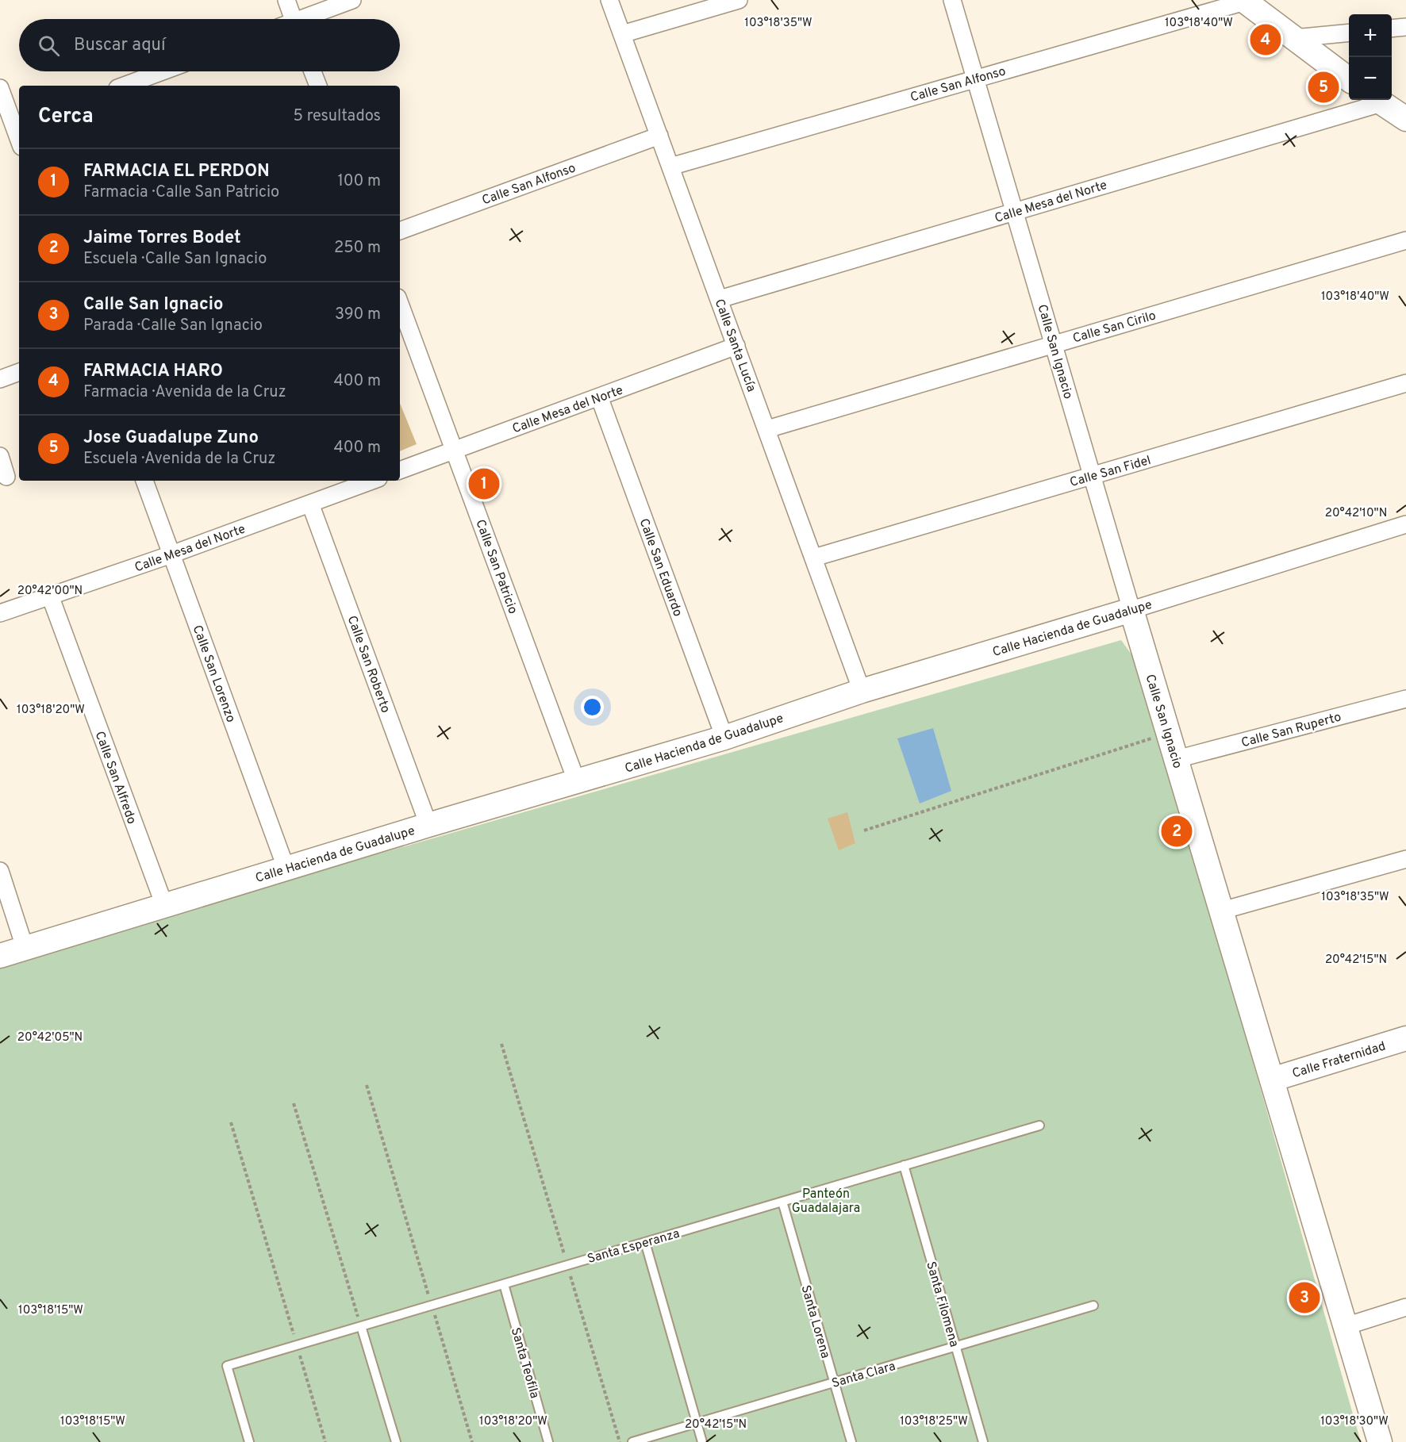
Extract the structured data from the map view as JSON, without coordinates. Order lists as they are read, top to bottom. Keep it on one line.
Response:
{"streets":{"street":["Calle San Alfonso","Calle Mesa del Norte","Calle San Cirilo","Calle Santa Lucía","Calle San Ignacio","Calle San Fidel","Calle San Patricio","Calle San Eduardo","Calle Hacienda de Guadalupe","Calle San Roberto","Calle San Lorenzo","Calle San Ruperto","Calle San Alfredo","Calle Fraternidad"],"lane":["Santa Esperanza","Santa Filomena","Santa Lorena","Santa Teofila","Santa Clara"]},"crossings":[["Calle San Alfonso","Calle Santa Lucía"],["Calle San Alfonso","Calle San Ignacio"],["Calle Mesa del Norte","Calle Santa Lucía"],["Calle Mesa del Norte","Calle San Ignacio"],["Calle Mesa del Norte","Calle San Patricio"],["Calle Mesa del Norte","Calle San Eduardo"],["Calle Mesa del Norte","Calle San Roberto"],["Calle Mesa del Norte","Calle San Lorenzo"],["Calle Mesa del Norte","Calle San Alfredo"],["Calle San Cirilo","Calle Santa Lucía"],["Calle San Cirilo","Calle San Ignacio"],["Calle Santa Lucía","Calle San Fidel"],["Calle Santa Lucía","Calle Hacienda de Guadalupe"],["Calle San Ignacio","Calle San Fidel"],["Calle San Ignacio","Calle Hacienda de Guadalupe"],["Calle San Ignacio","Calle San Ruperto"],["Calle San Ignacio","Calle Fraternidad"],["Calle San Patricio","Calle Hacienda de Guadalupe"],["Calle San Eduardo","Calle Hacienda de Guadalupe"],["Calle Hacienda de Guadalupe","Calle San Roberto"],["Calle Hacienda de Guadalupe","Calle San Lorenzo"],["Calle Hacienda de Guadalupe","Calle San Alfredo"],["Santa Esperanza","Santa Filomena"],["Santa Esperanza","Santa Lorena"],["Santa Esperanza","Santa Teofila"],["Santa Filomena","Santa Clara"],["Santa Lorena","Santa Clara"]],"parks":["Panteón Guadalajara"],"page":{"map_buttons":["+","−"],"search":"Buscar aquí","pins":["4","5","1","2","3"],"heading":["Cerca","5 resultados"],"list":[{"mark":"1","name":"FARMACIA EL PERDON","note":"Farmacia · Calle San Patricio","value":"100 m"},{"mark":"2","name":"Jaime Torres Bodet","note":"Escuela · Calle San Ignacio","value":"250 m"},{"mark":"3","name":"Calle San Ignacio","note":"Parada · Calle San Ignacio","value":"390 m"},{"mark":"4","name":"FARMACIA HARO","note":"Farmacia · Avenida de la Cruz","value":"400 m"},{"mark":"5","name":"Jose Guadalupe Zuno","note":"Escuela · Avenida de la Cruz","value":"400 m"}]},"coordinates":["103°18'35\"W","103°18'40\"W","20°42'10\"N","20°42'00\"N","103°18'20\"W","20°42'15\"N","20°42'05\"N","103°18'15\"W","103°18'25\"W","103°18'30\"W"]}
